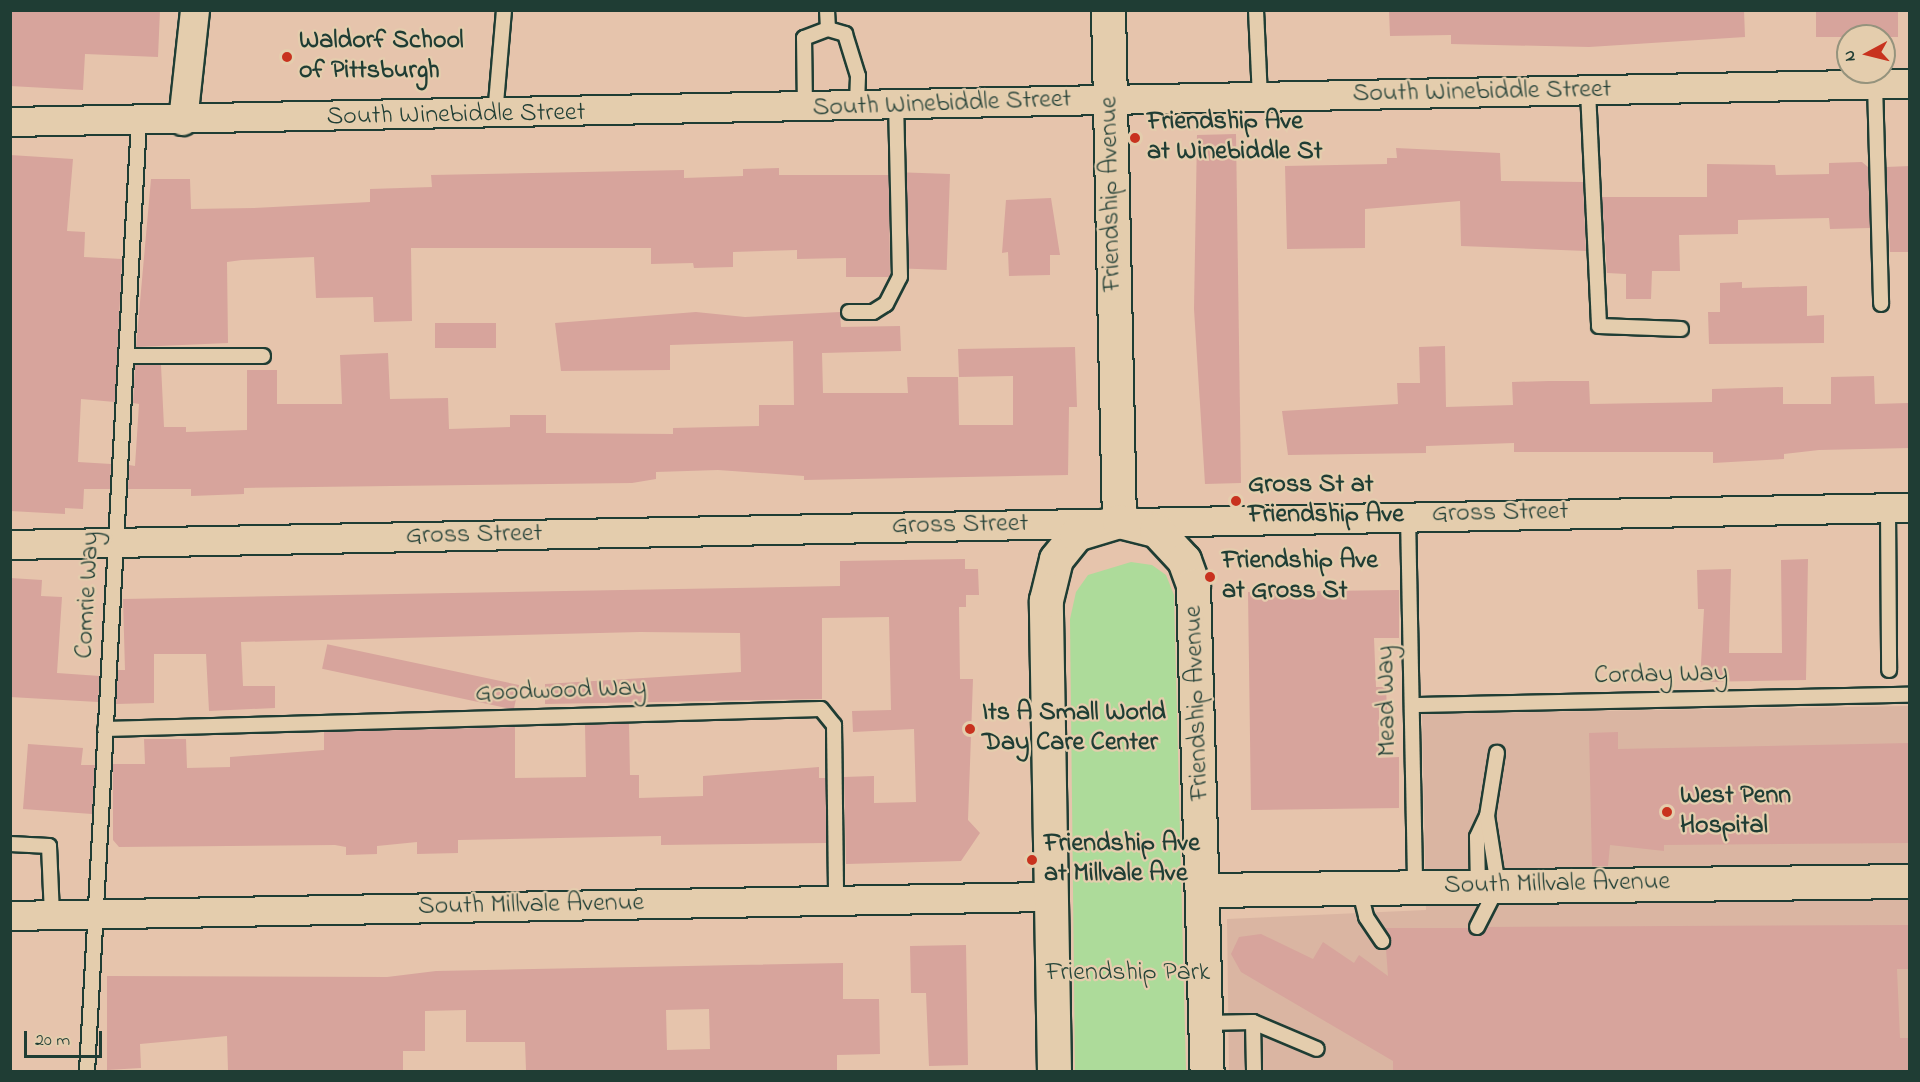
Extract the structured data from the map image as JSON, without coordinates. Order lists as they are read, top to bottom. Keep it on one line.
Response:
{"streets":{"street":["South Winebiddle Street","Friendship Avenue","Gross Street","South Millvale Avenue"],"lane":["Comrie Way","Corday Way","Goodwood Way","Mead Way"]},"crossings":[["South Winebiddle Street","Friendship Avenue"],["South Winebiddle Street","Comrie Way"],["Friendship Avenue","Gross Street"],["Friendship Avenue","South Millvale Avenue"],["Gross Street","Comrie Way"],["Gross Street","Mead Way"],["Comrie Way","Goodwood Way"],["Comrie Way","South Millvale Avenue"],["Corday Way","Mead Way"],["Goodwood Way","South Millvale Avenue"],["Mead Way","South Millvale Avenue"]],"parks":["Friendship Park"],"places":["Waldorf School of Pittsburgh","Friendship Ave at Winebiddle St","Gross St at Friendship Ave","Friendship Ave at Gross St","Its A Small World Day Care Center","West Penn Hospital","Friendship Ave at Millvale Ave"],"scale_bar":"20 m","north":"left"}
